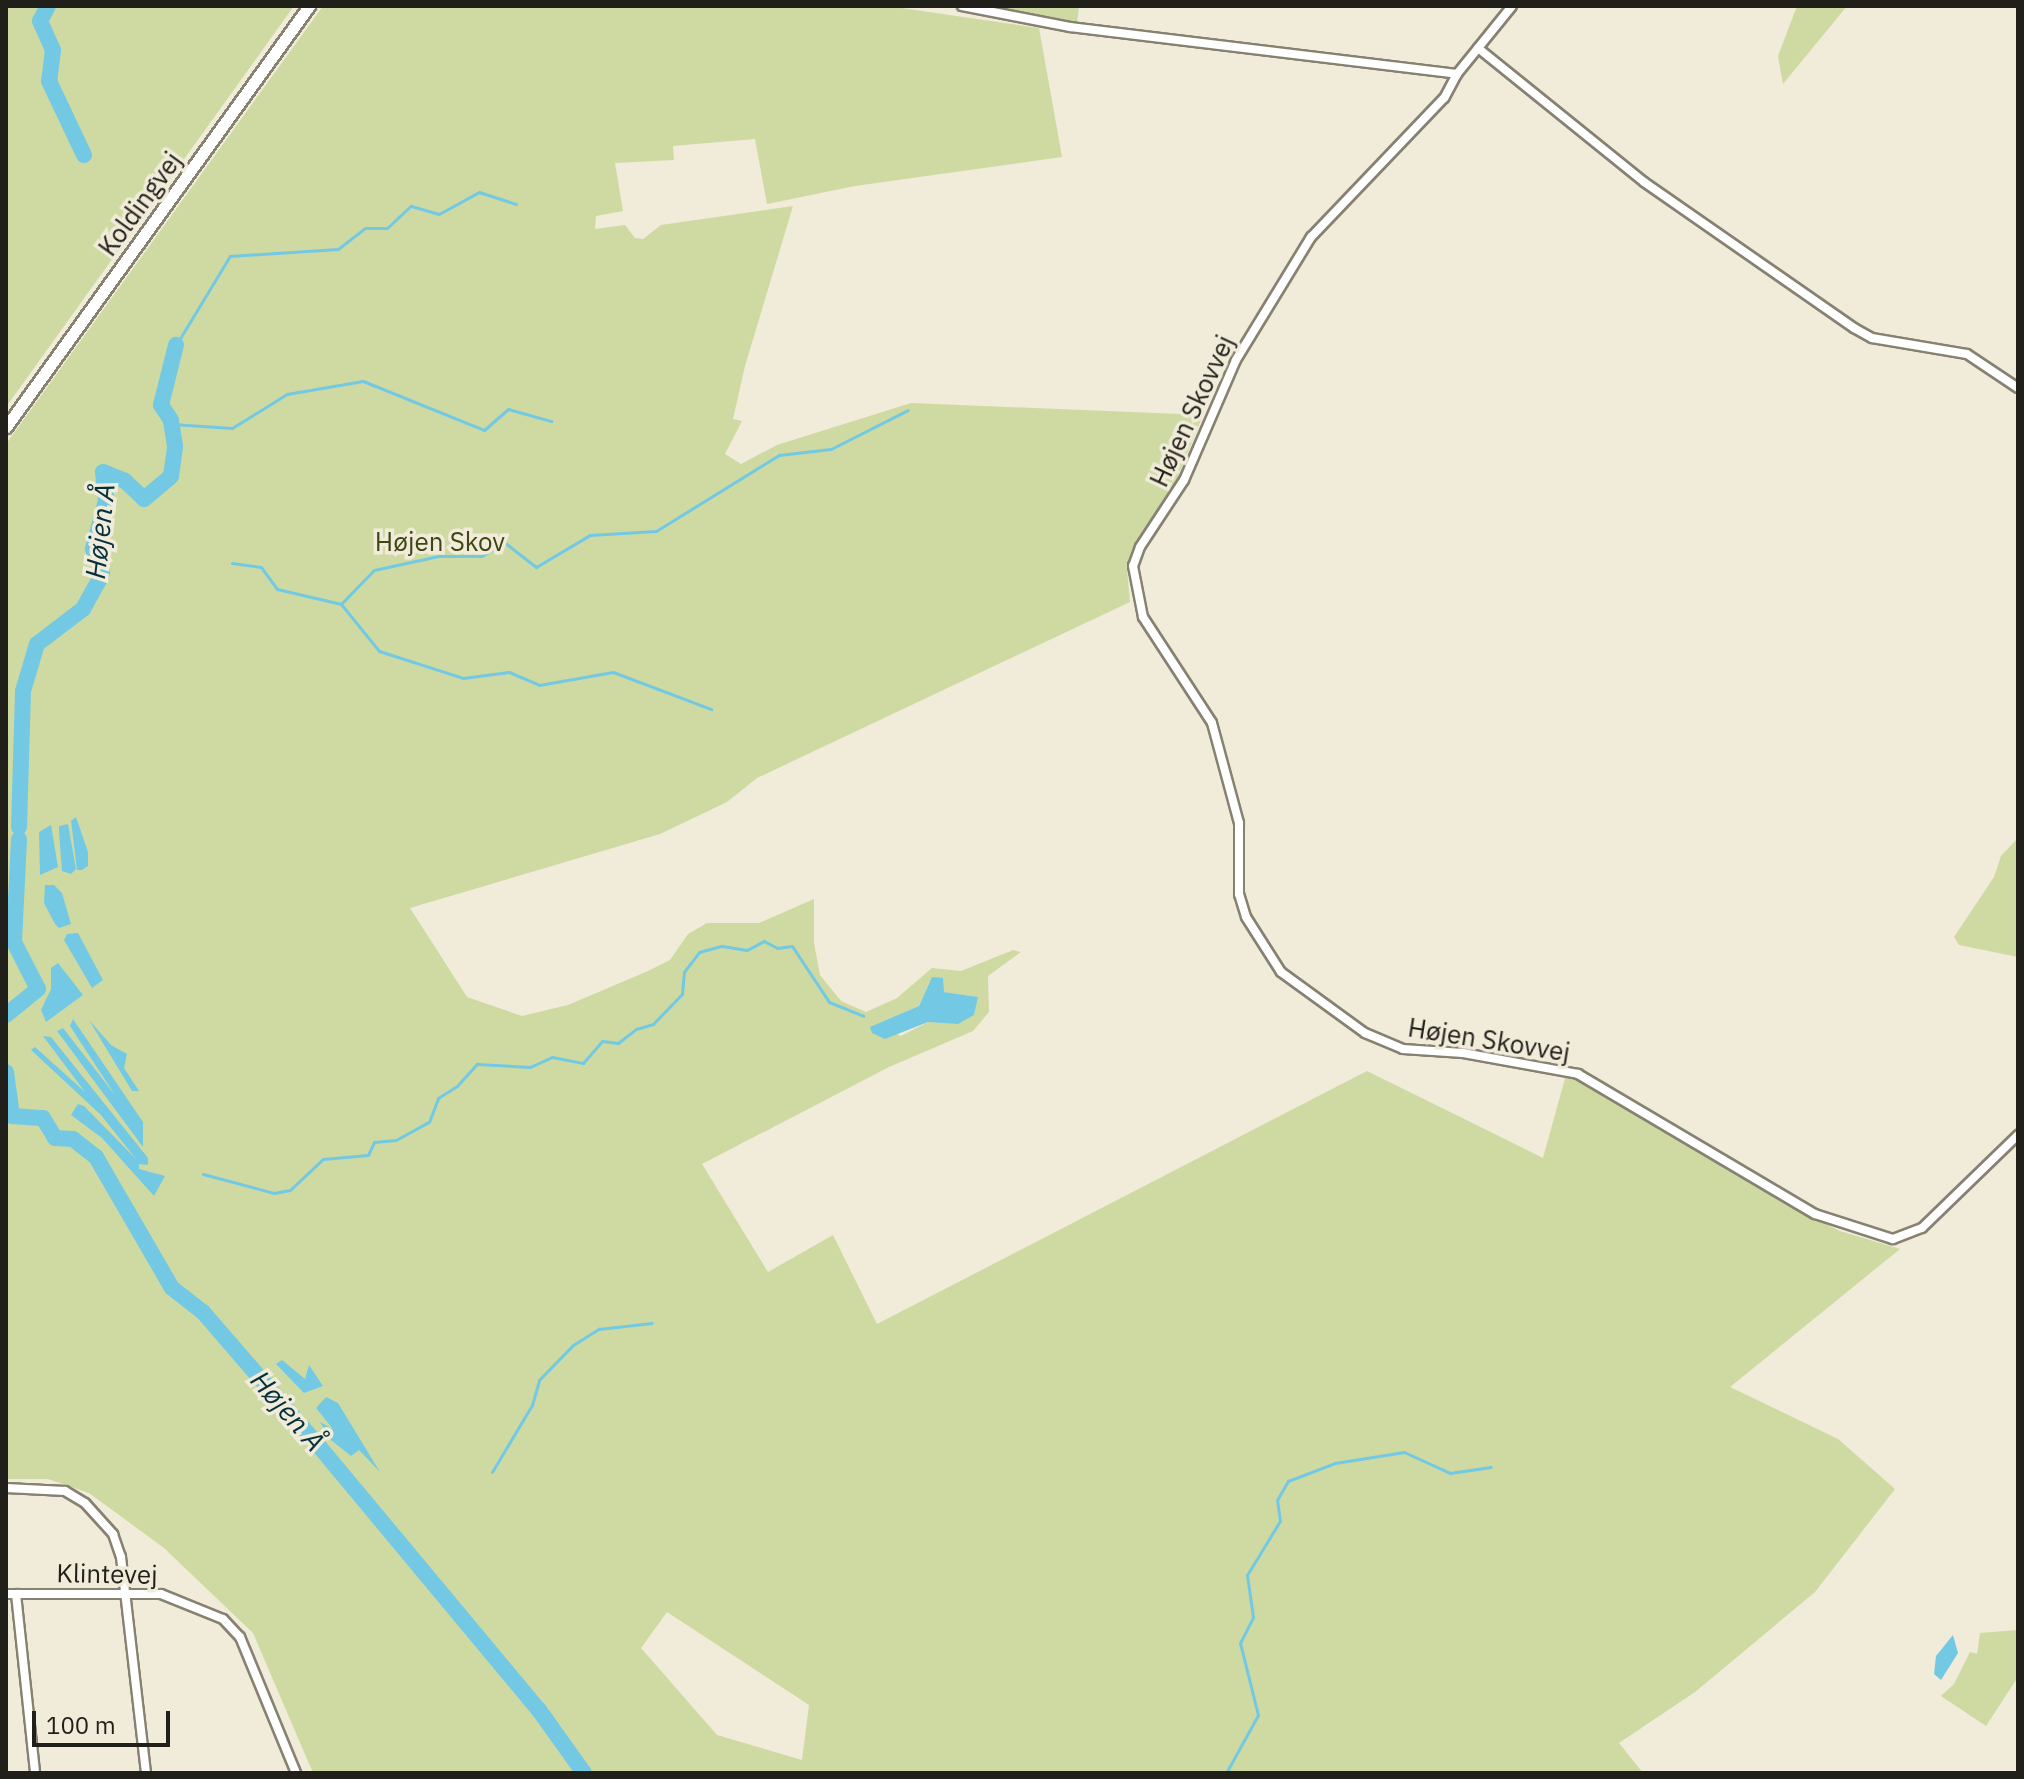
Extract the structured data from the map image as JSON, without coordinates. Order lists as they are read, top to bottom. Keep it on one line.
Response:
{"streets":{"main road":["Koldingvej"],"street":["Højen Skovvej","Klintevej"]},"water":["Højen Å"],"parks":["Højen Skov"],"scale_bar":"100 m"}
